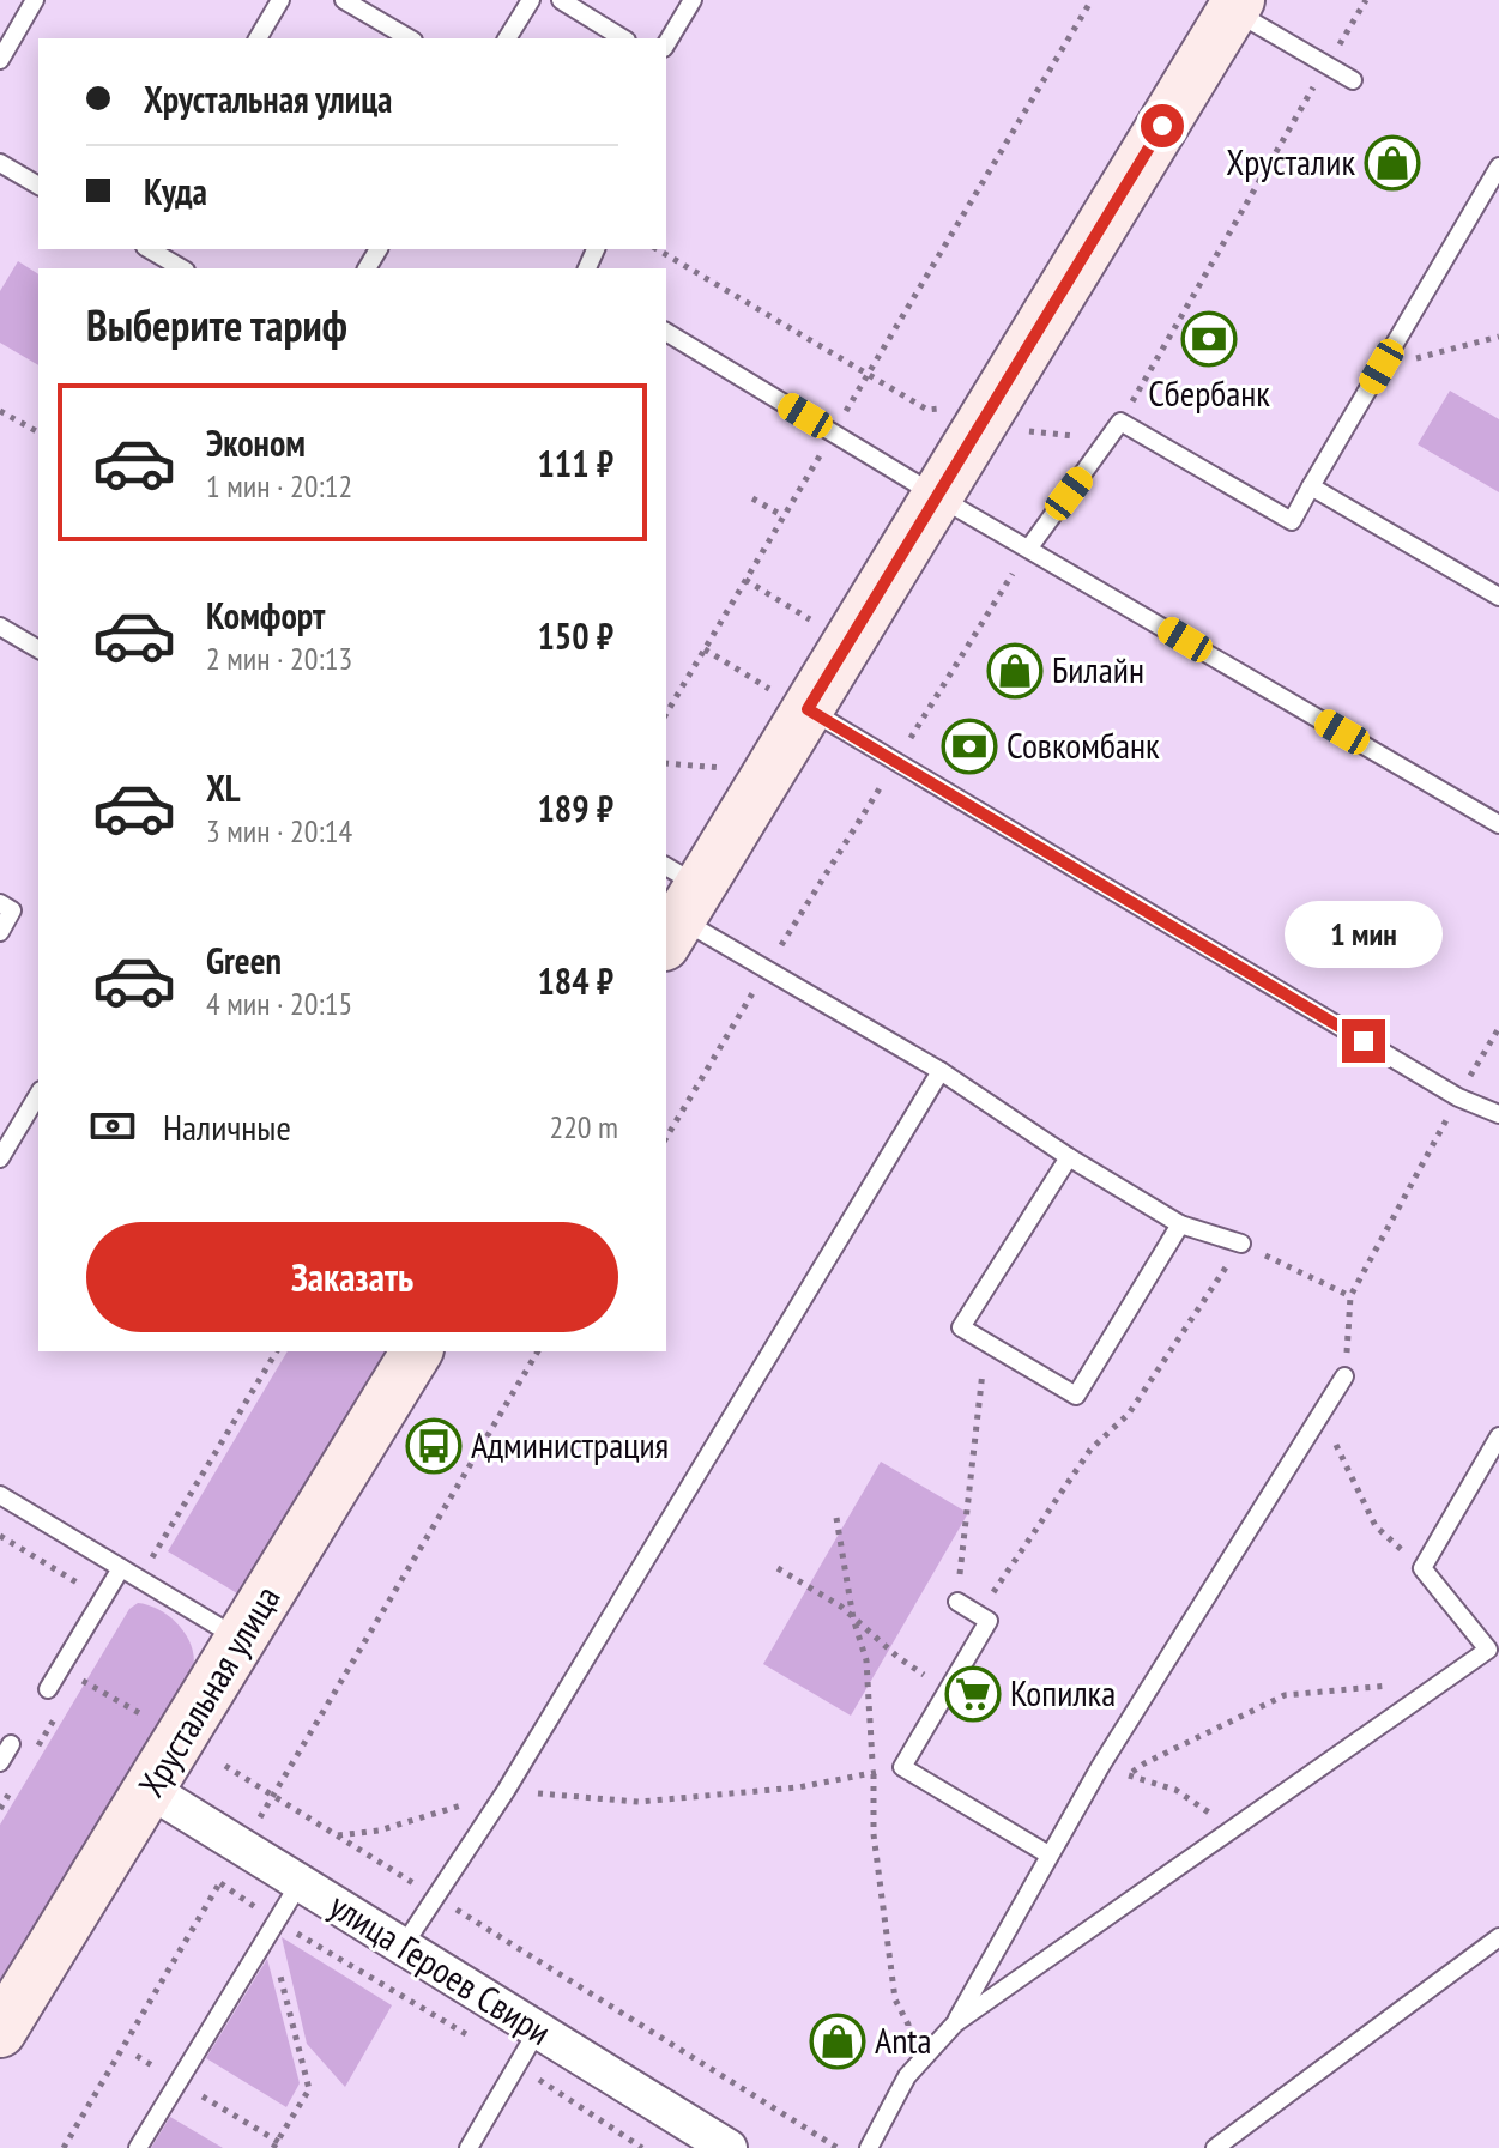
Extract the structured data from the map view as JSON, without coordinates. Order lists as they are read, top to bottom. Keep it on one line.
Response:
{"streets":{"main road":["Хрустальная улица"],"street":["улица Героев Свири"]},"crossings":[["Хрустальная улица","улица Героев Свири"]],"places":{"shop":["Хрусталик","Билайн","Anta"],"bank":["Сбербанк","Совкомбанк"],"bus stop":["Администрация"],"supermarket":["Копилка"]},"page":{"banner":["Хрустальная улица","Куда"],"heading":"Выберите тариф","list":[{"name":"Эконом","note":"1 мин · 20:12","value":"111 ₽"},{"name":"Комфорт","note":"2 мин · 20:13","value":"150 ₽"},{"name":"XL","note":"3 мин · 20:14","value":"189 ₽"},{"name":"Green","note":"4 мин · 20:15","value":"184 ₽"}],"bubble":"1 мин","pay":["Наличные","220 m"],"buttons":"Заказать"}}
